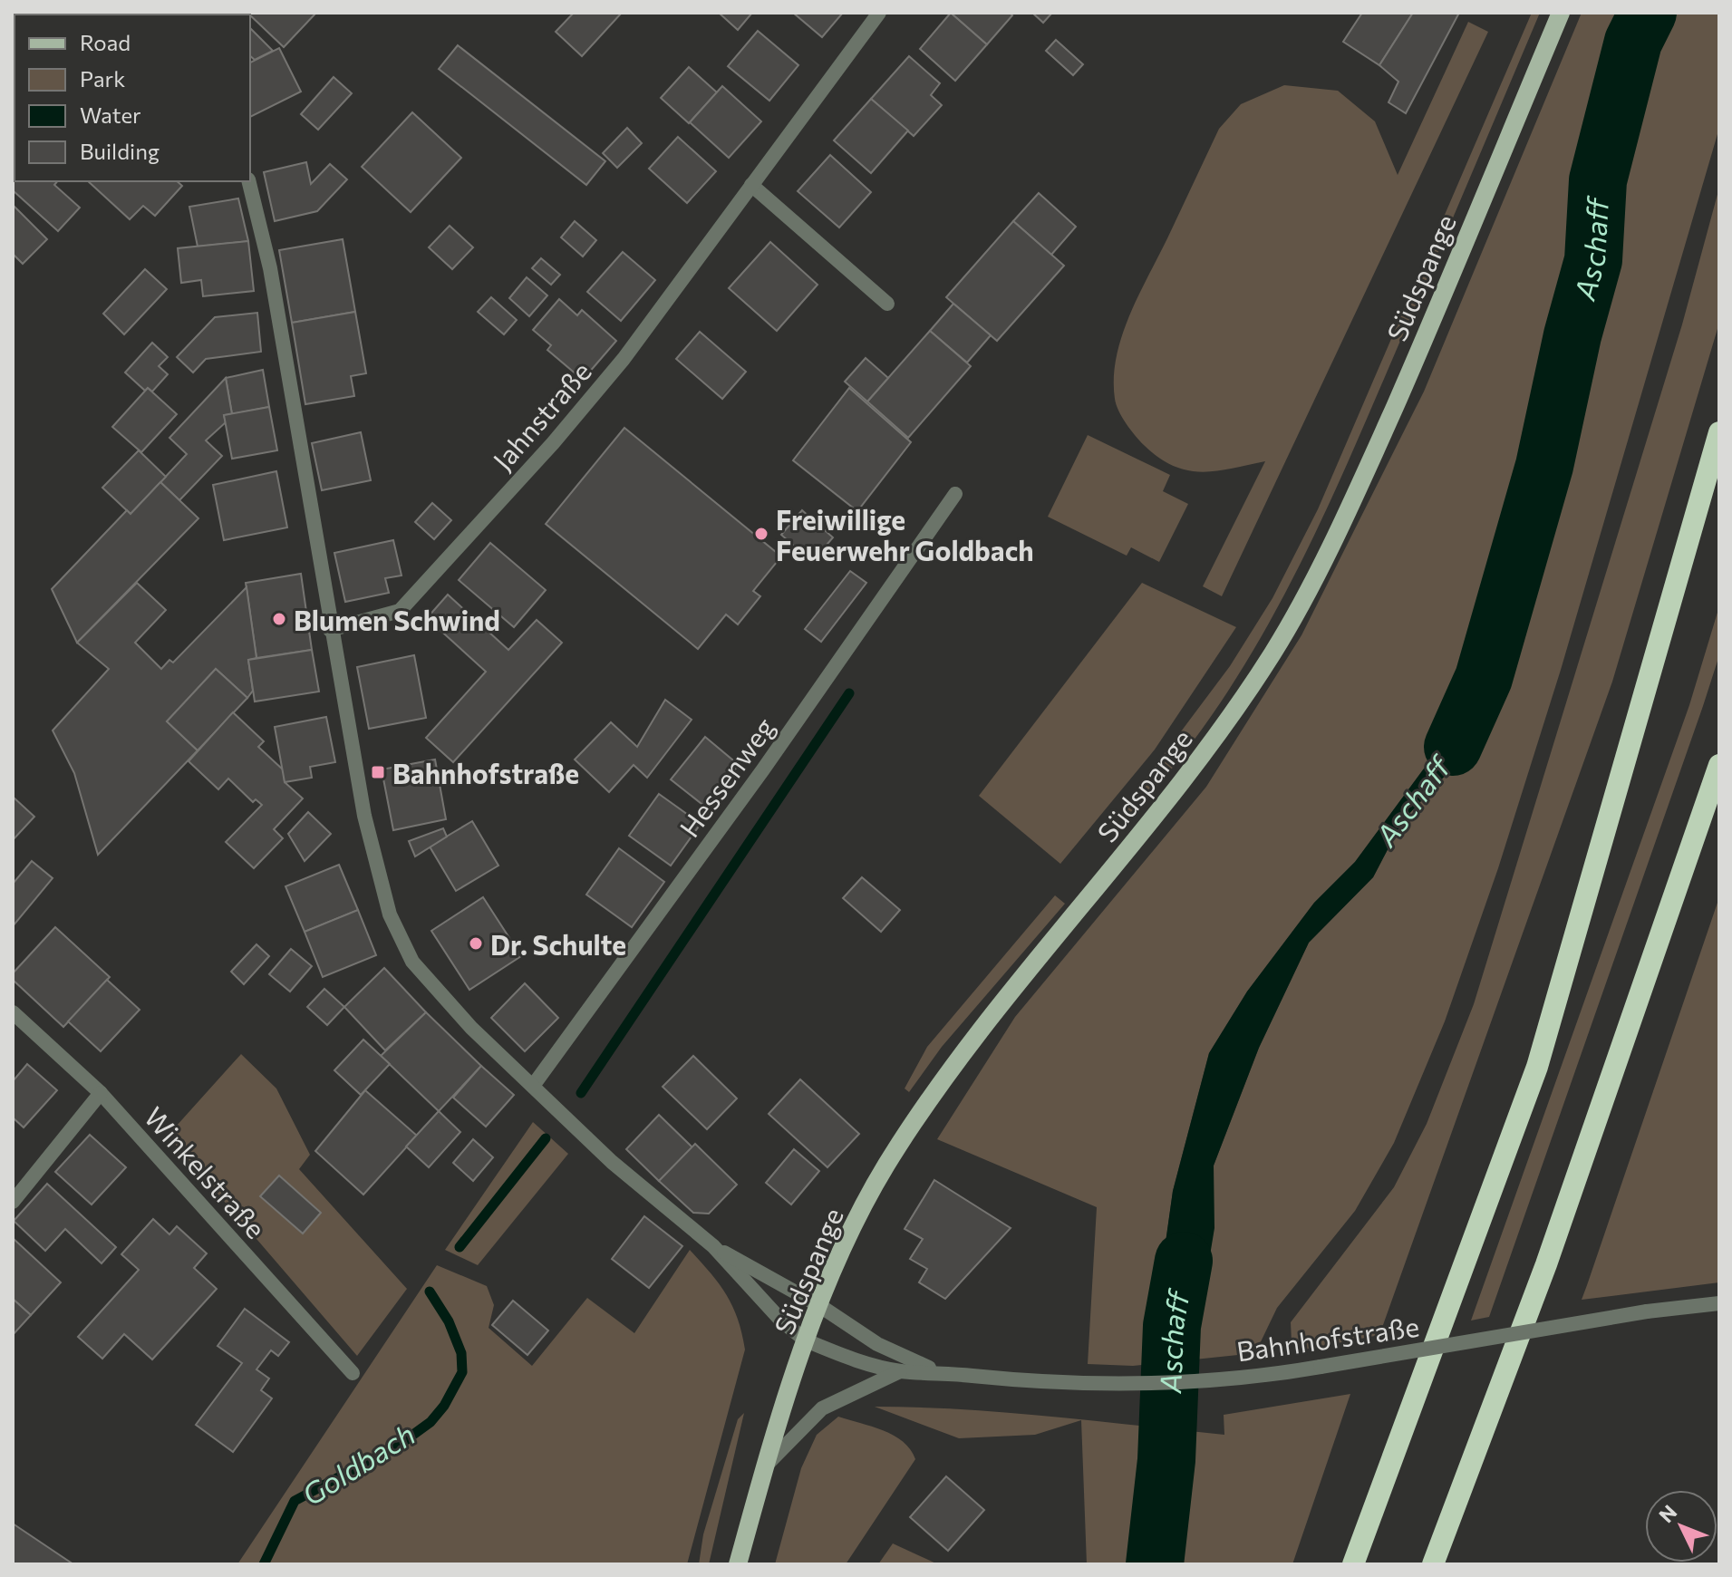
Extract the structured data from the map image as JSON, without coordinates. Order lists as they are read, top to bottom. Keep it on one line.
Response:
{"streets":{"main road":["Südspange"],"street":["Jahnstraße","Hessenweg","Winkelstraße","Bahnhofstraße"]},"crossings":[["Südspange","Bahnhofstraße"],["Jahnstraße","Bahnhofstraße"],["Hessenweg","Bahnhofstraße"]],"water":["Aschaff","Goldbach"],"places":{"other":["Freiwillige Feuerwehr Goldbach","Blumen Schwind","Dr. Schulte"],"transit":["Bahnhofstraße"]},"legend":["Road","Park","Water","Building"],"north":"top left"}
